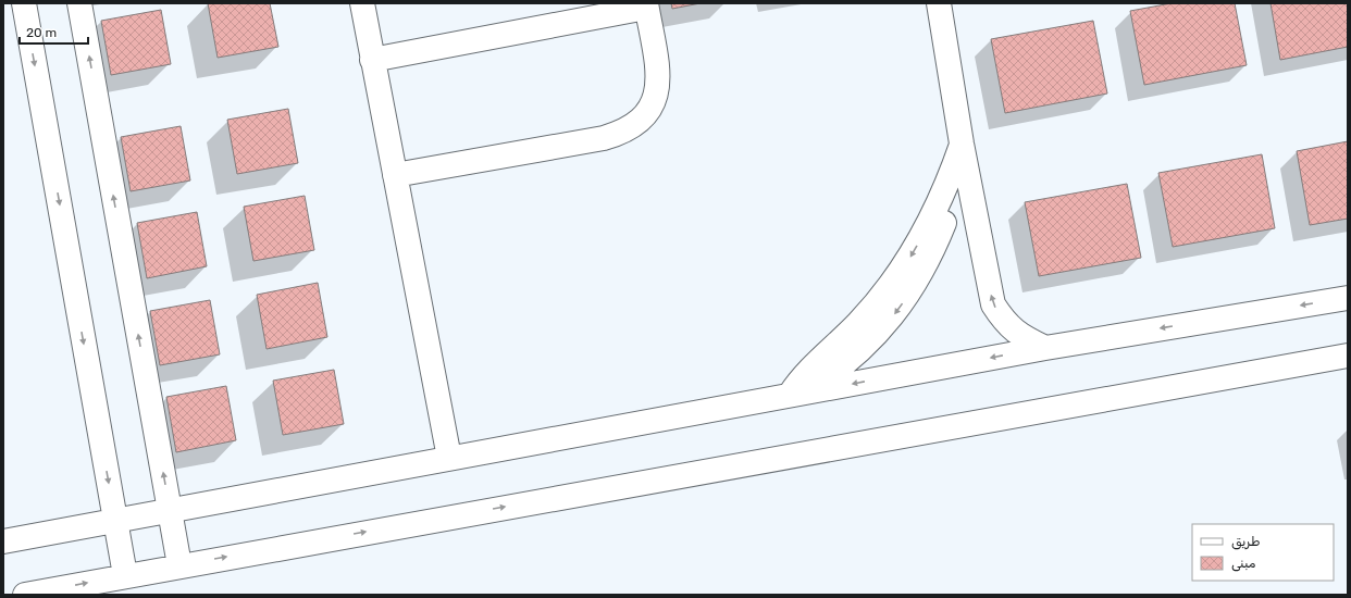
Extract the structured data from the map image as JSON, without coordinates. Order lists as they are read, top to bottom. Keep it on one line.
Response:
{"legend":["طريق","مبنى"],"scale_bar":"20 m"}
